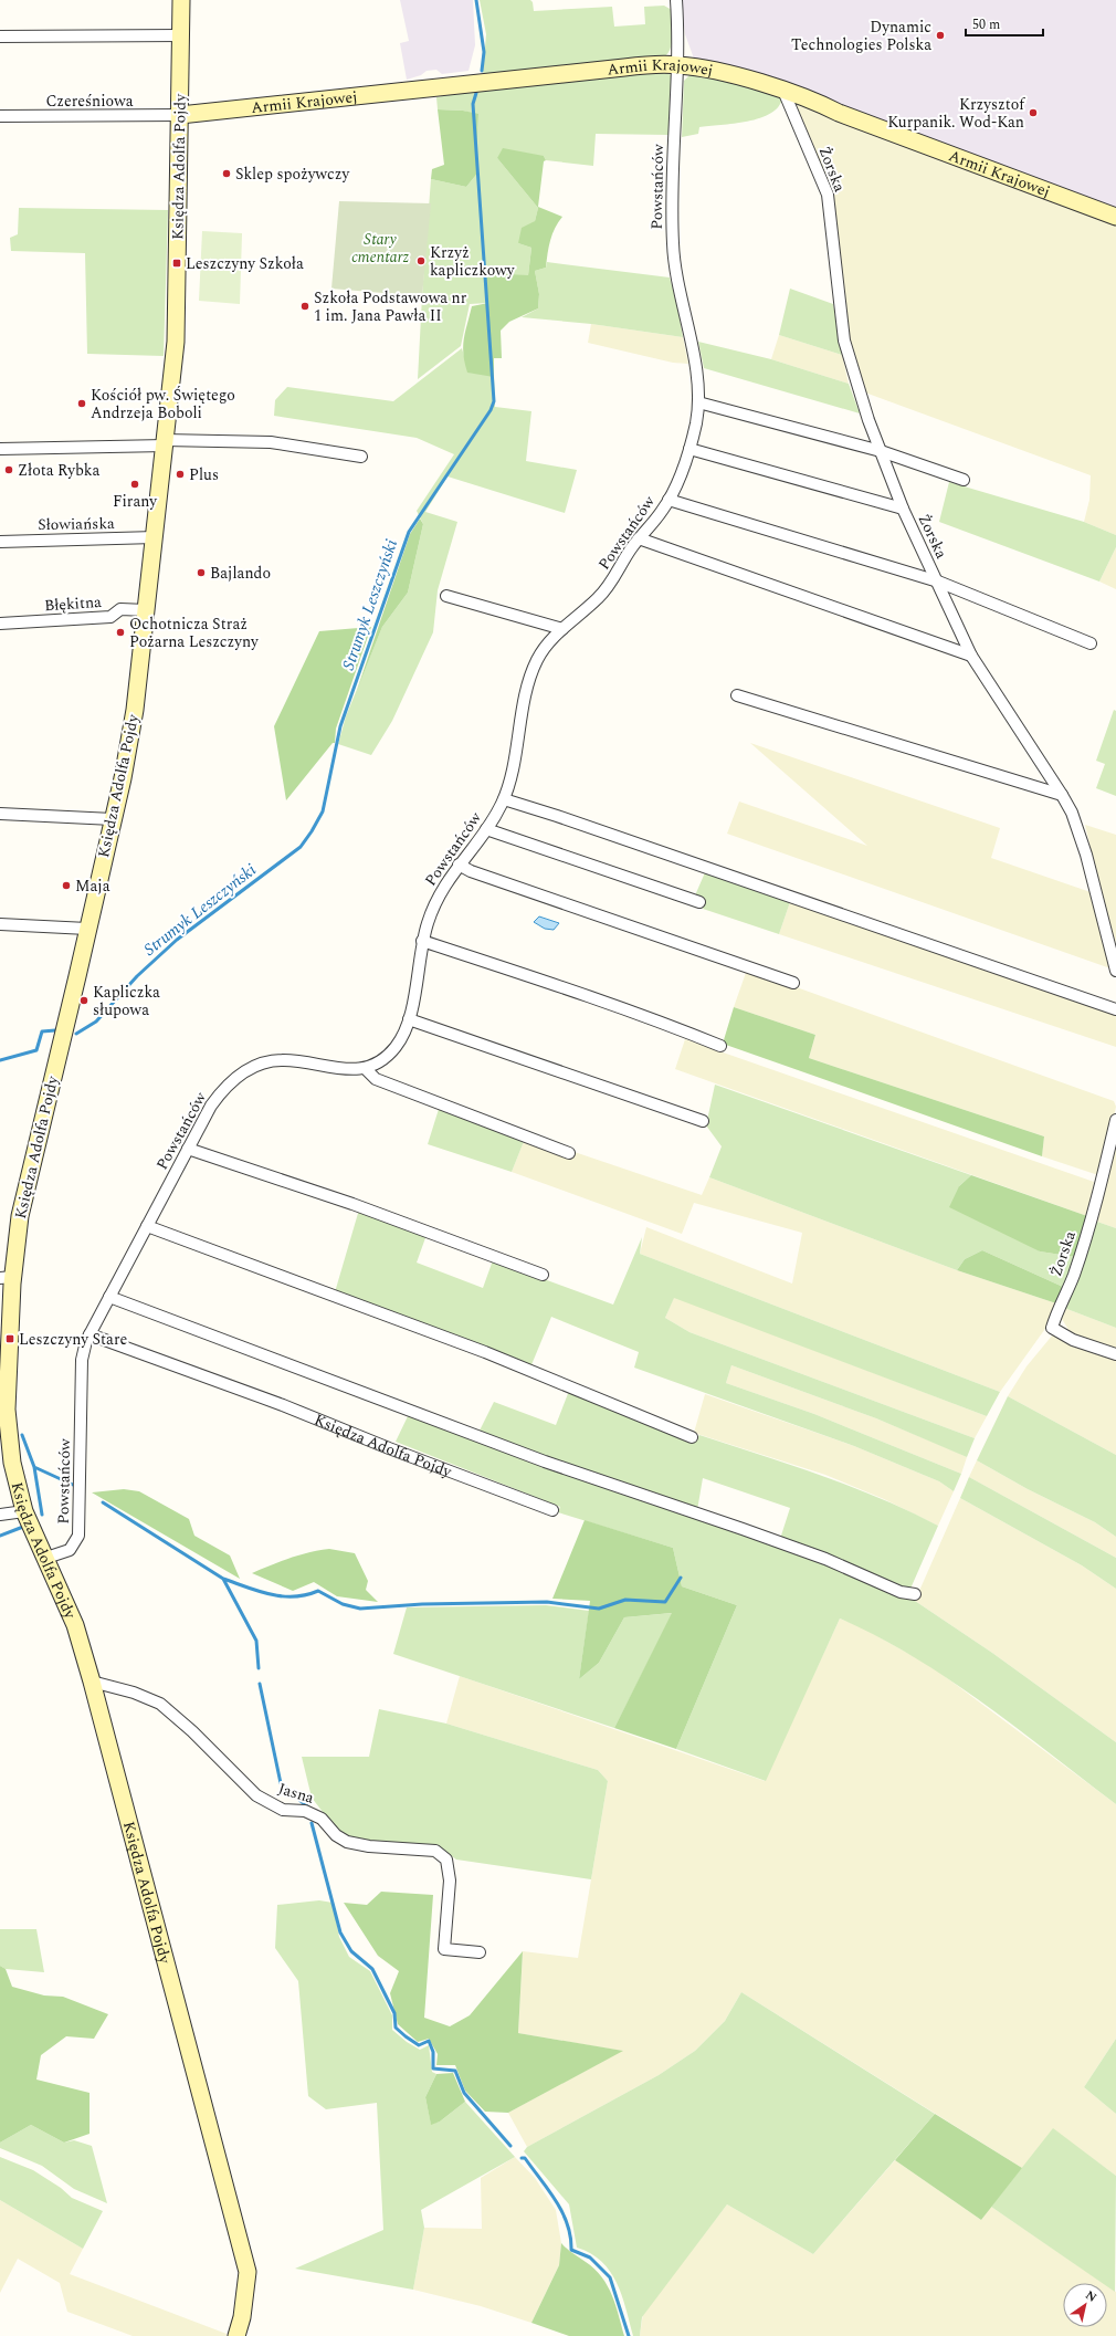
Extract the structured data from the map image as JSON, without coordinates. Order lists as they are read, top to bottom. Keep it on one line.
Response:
{"streets":{"street":["Armii Krajowej","Czereśniowa","Księdza Adolfa Pojdy","Żorska","Powstańców","Słowiańska","Błękitna","Jasna"]},"crossings":[["Armii Krajowej","Czereśniowa"],["Armii Krajowej","Księdza Adolfa Pojdy"],["Armii Krajowej","Żorska"],["Armii Krajowej","Powstańców"],["Czereśniowa","Księdza Adolfa Pojdy"],["Księdza Adolfa Pojdy","Powstańców"],["Księdza Adolfa Pojdy","Słowiańska"],["Księdza Adolfa Pojdy","Błękitna"],["Księdza Adolfa Pojdy","Jasna"]],"water":["Strumyk Leszczyński"],"parks":["Stary cmentarz"],"places":{"other":["Dynamic Technologies Polska","Krzysztof Kurpanik. Wod-Kan","Sklep spożywczy","Krzyż kapliczkowy","Szkoła Podstawowa nr 1 im. Jana Pawła II","Kościół pw. Świętego Andrzeja Boboli","Złota Rybka","Plus","Firany","Bajlando","Ochotnicza Straż Pożarna Leszczyny","Maja","Kapliczka słupowa"],"transit":["Leszczyny Szkoła","Leszczyny Stare"]},"scale_bar":"50 m","north":"top right"}
